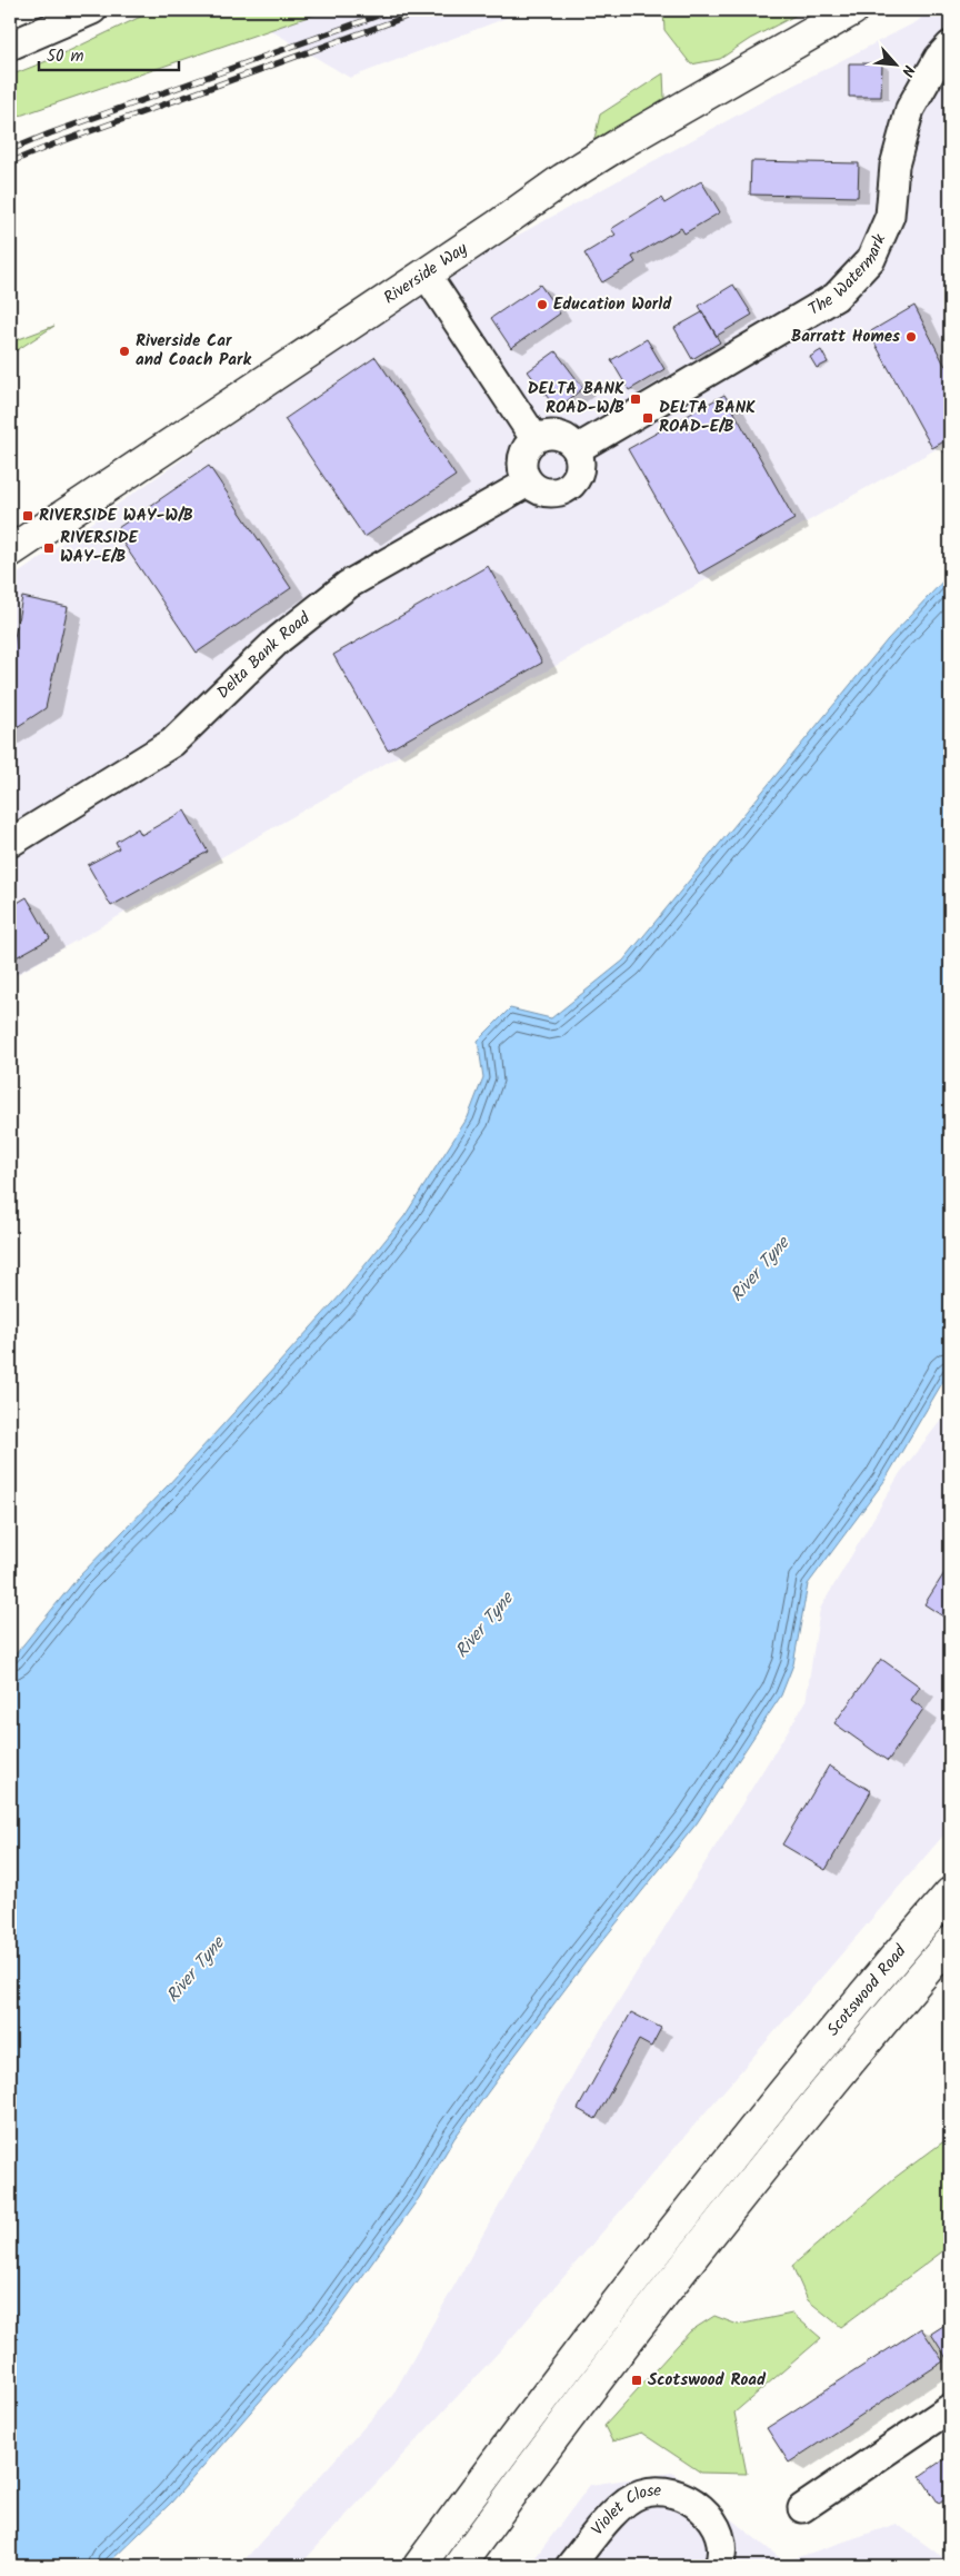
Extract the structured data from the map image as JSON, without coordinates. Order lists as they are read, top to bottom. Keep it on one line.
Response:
{"streets":{"main road":["Riverside Way","Scotswood Road"],"street":["The Watermark","Delta Bank Road","Violet Close"]},"crossings":[["The Watermark","Delta Bank Road"]],"water":["River Tyne"],"places":{"other":["Education World","Barratt Homes","Riverside Car and Coach Park"],"transit":["DELTA BANK ROAD-W/B","DELTA BANK ROAD-E/B","RIVERSIDE WAY-W/B","RIVERSIDE WAY-E/B","Scotswood Road"]},"scale_bar":"50 m","north":"bottom right"}
